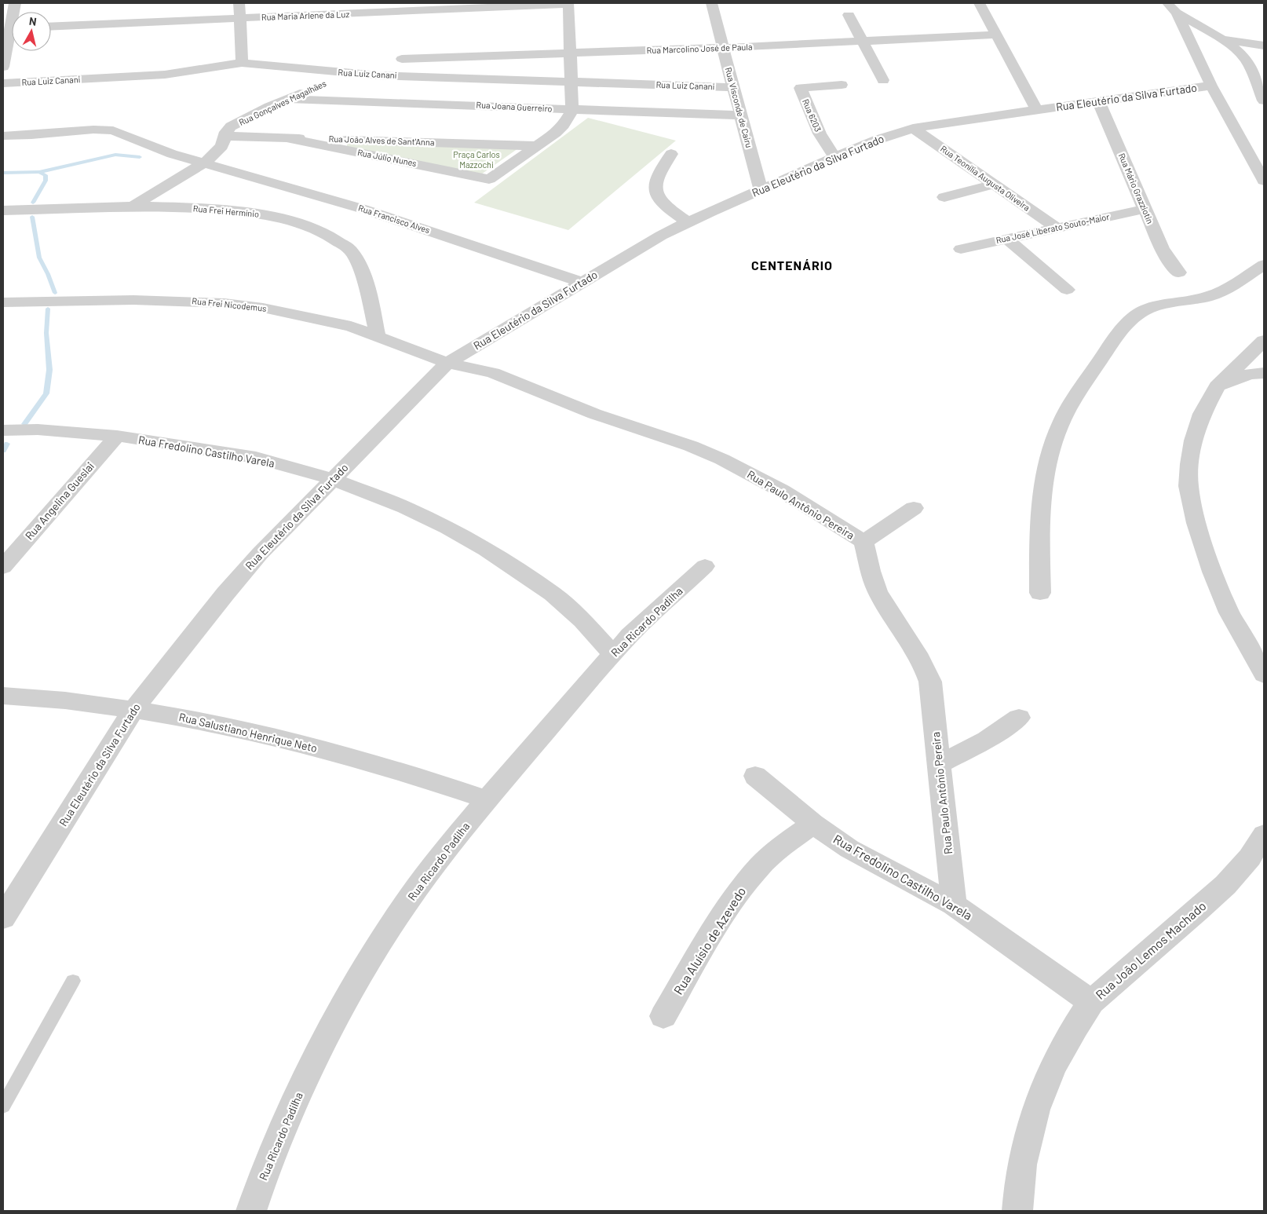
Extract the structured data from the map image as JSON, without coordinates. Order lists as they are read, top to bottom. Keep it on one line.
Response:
{"streets":{"street":["Rua Maria Arlene da Luz","Rua Marcolino José de Paula","Rua Luiz Canani","Rua Eleutério da Silva Furtado","Rua Gonçalves Magalhães","Rua Joana Guerreiro","Rua Visconde de Cairu","Rua 6203","Rua João Alves de Sant'Anna","Rua Júlio Nunes","Rua Teonília Augusta Oliveira","Rua Mário Grazziotin","Rua Frei Hermínio","Rua Francisco Alves","Rua José Liberato Souto-Maior","Rua Frei Nicodemus","Rua Fredolino Castilho Varela","Rua Angelina Gueslai","Rua Paulo Antônio Pereira","Rua Ricardo Padilha","Rua Salustiano Henrique Neto","Rua Aluísio de Azevedo","Rua João Lemos Machado"]},"crossings":[["Rua Marcolino José de Paula","Rua Visconde de Cairu"],["Rua Luiz Canani","Rua Gonçalves Magalhães"],["Rua Luiz Canani","Rua Visconde de Cairu"],["Rua Eleutério da Silva Furtado","Rua Visconde de Cairu"],["Rua Eleutério da Silva Furtado","Rua 6203"],["Rua Eleutério da Silva Furtado","Rua Teonília Augusta Oliveira"],["Rua Eleutério da Silva Furtado","Rua Mário Grazziotin"],["Rua Eleutério da Silva Furtado","Rua Francisco Alves"],["Rua Eleutério da Silva Furtado","Rua Frei Nicodemus"],["Rua Eleutério da Silva Furtado","Rua Fredolino Castilho Varela"],["Rua Eleutério da Silva Furtado","Rua Paulo Antônio Pereira"],["Rua Eleutério da Silva Furtado","Rua Salustiano Henrique Neto"],["Rua Gonçalves Magalhães","Rua Joana Guerreiro"],["Rua Gonçalves Magalhães","Rua João Alves de Sant'Anna"],["Rua Gonçalves Magalhães","Rua Frei Hermínio"],["Rua Gonçalves Magalhães","Rua Francisco Alves"],["Rua Joana Guerreiro","Rua Visconde de Cairu"],["Rua João Alves de Sant'Anna","Rua Júlio Nunes"],["Rua Teonília Augusta Oliveira","Rua José Liberato Souto-Maior"],["Rua Mário Grazziotin","Rua José Liberato Souto-Maior"],["Rua Frei Hermínio","Rua Frei Nicodemus"],["Rua Frei Nicodemus","Rua Paulo Antônio Pereira"],["Rua Fredolino Castilho Varela","Rua Angelina Gueslai"],["Rua Fredolino Castilho Varela","Rua Paulo Antônio Pereira"],["Rua Fredolino Castilho Varela","Rua Ricardo Padilha"],["Rua Fredolino Castilho Varela","Rua Aluísio de Azevedo"],["Rua Fredolino Castilho Varela","Rua João Lemos Machado"],["Rua Ricardo Padilha","Rua Salustiano Henrique Neto"]],"districts":["CENTENÁRIO"],"parks":["Praça Carlos Mazzochi"],"north":"top"}
